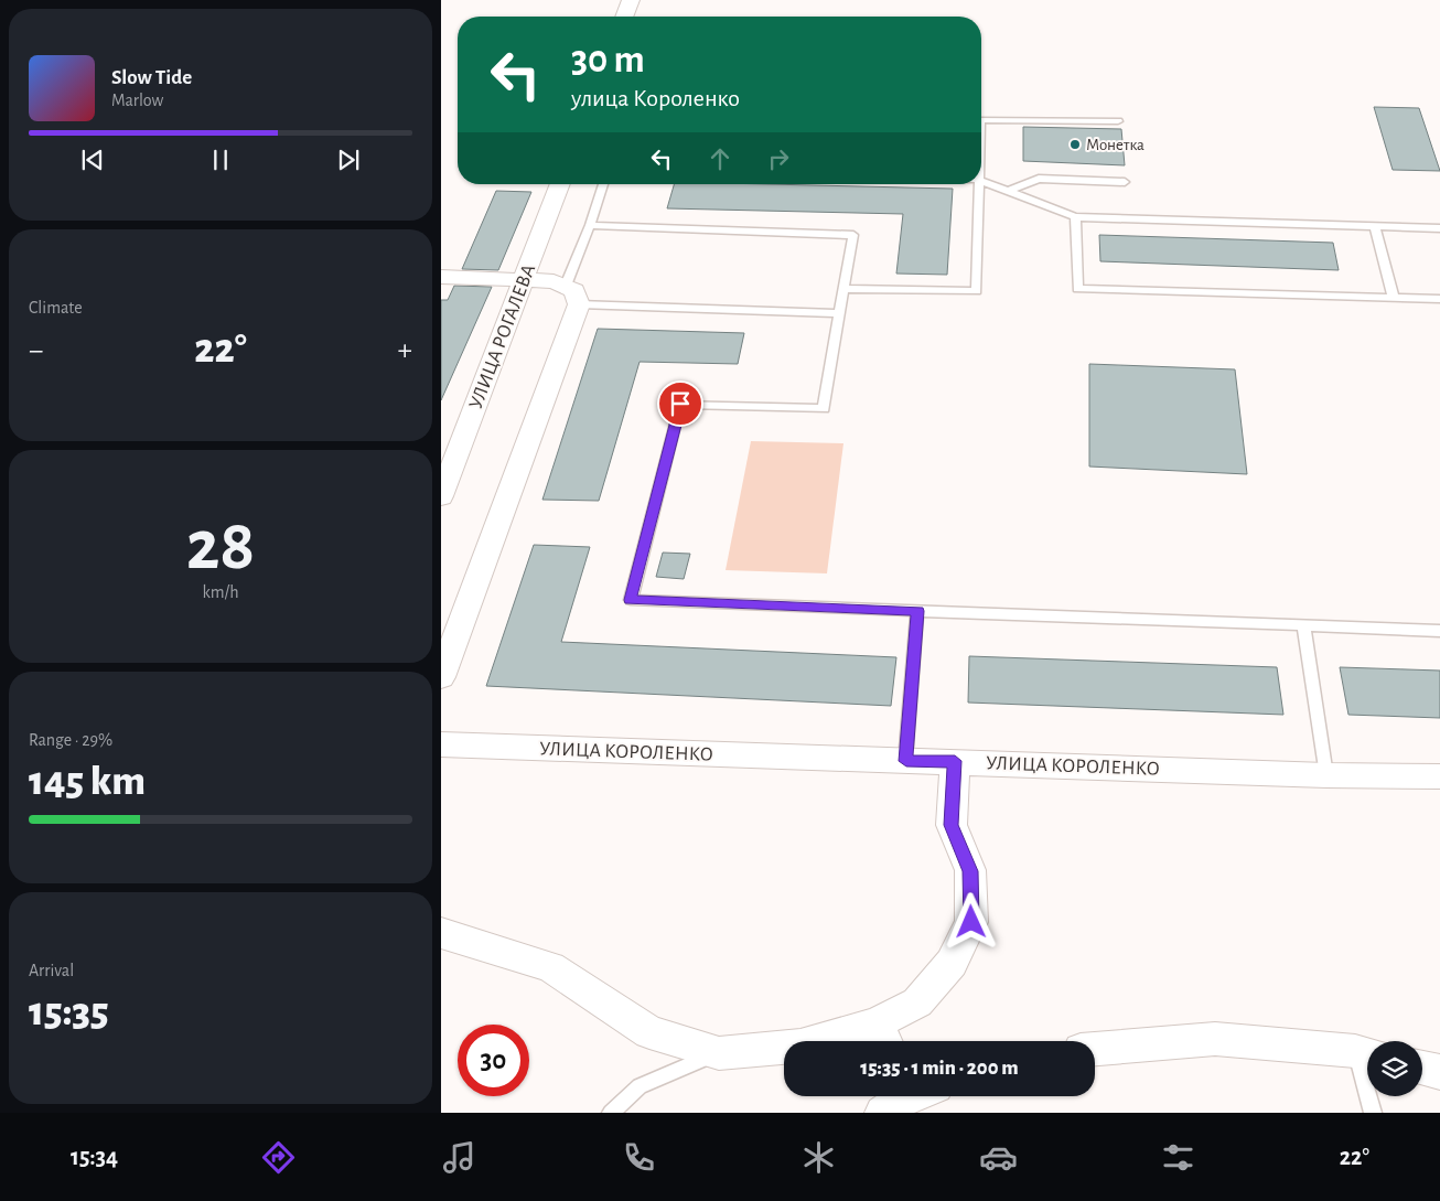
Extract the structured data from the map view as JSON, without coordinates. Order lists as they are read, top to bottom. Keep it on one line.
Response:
{"streets":{"street":["УЛИЦА РОГАЛЕВА","УЛИЦА КОРОЛЕНКО"]},"places":["Монетка"],"page":{"turn":["30 m","улица Короленко"],"song":["Slow Tide","Marlow"],"tile":["Climate",["28","km/h"],["Range · 29%","145 km"],["Arrival","15:35"]],"heat":["−","22°","+"],"limit":"30","trip":"15:35 · 1 min · 200 m","tabs":["15:34","22°"]}}
